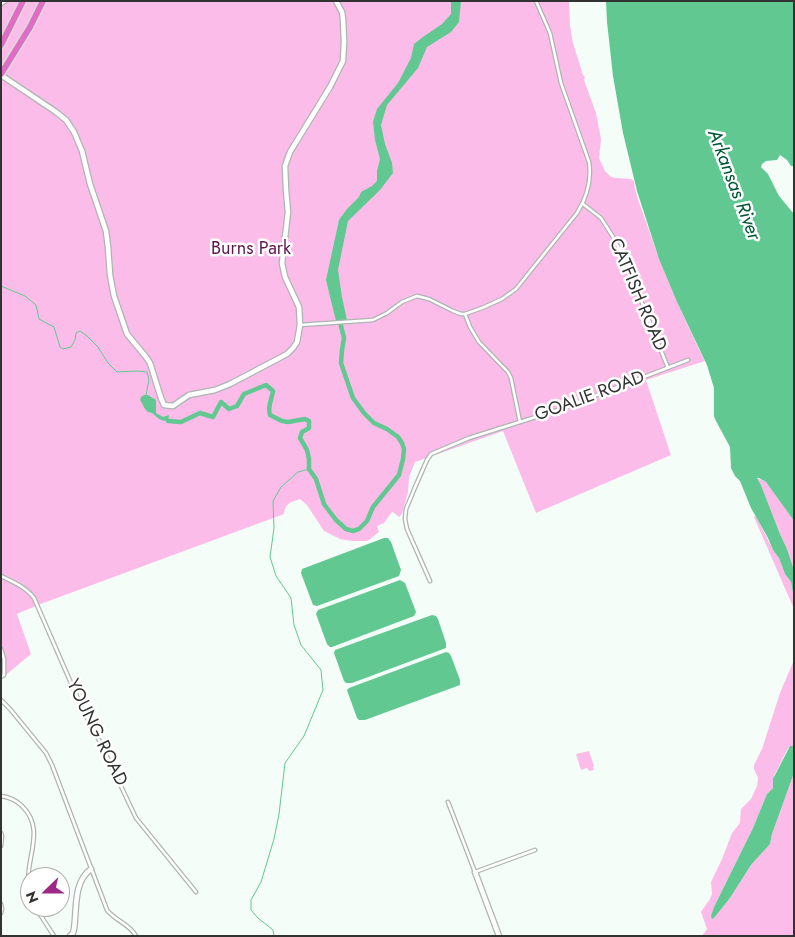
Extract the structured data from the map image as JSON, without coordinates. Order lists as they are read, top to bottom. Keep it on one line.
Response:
{"streets":{"street":["CATFISH ROAD","GOALIE ROAD","YOUNG ROAD"]},"crossings":[["CATFISH ROAD","GOALIE ROAD"]],"water":["Arkansas River"],"parks":["Burns Park"],"north":"left"}
